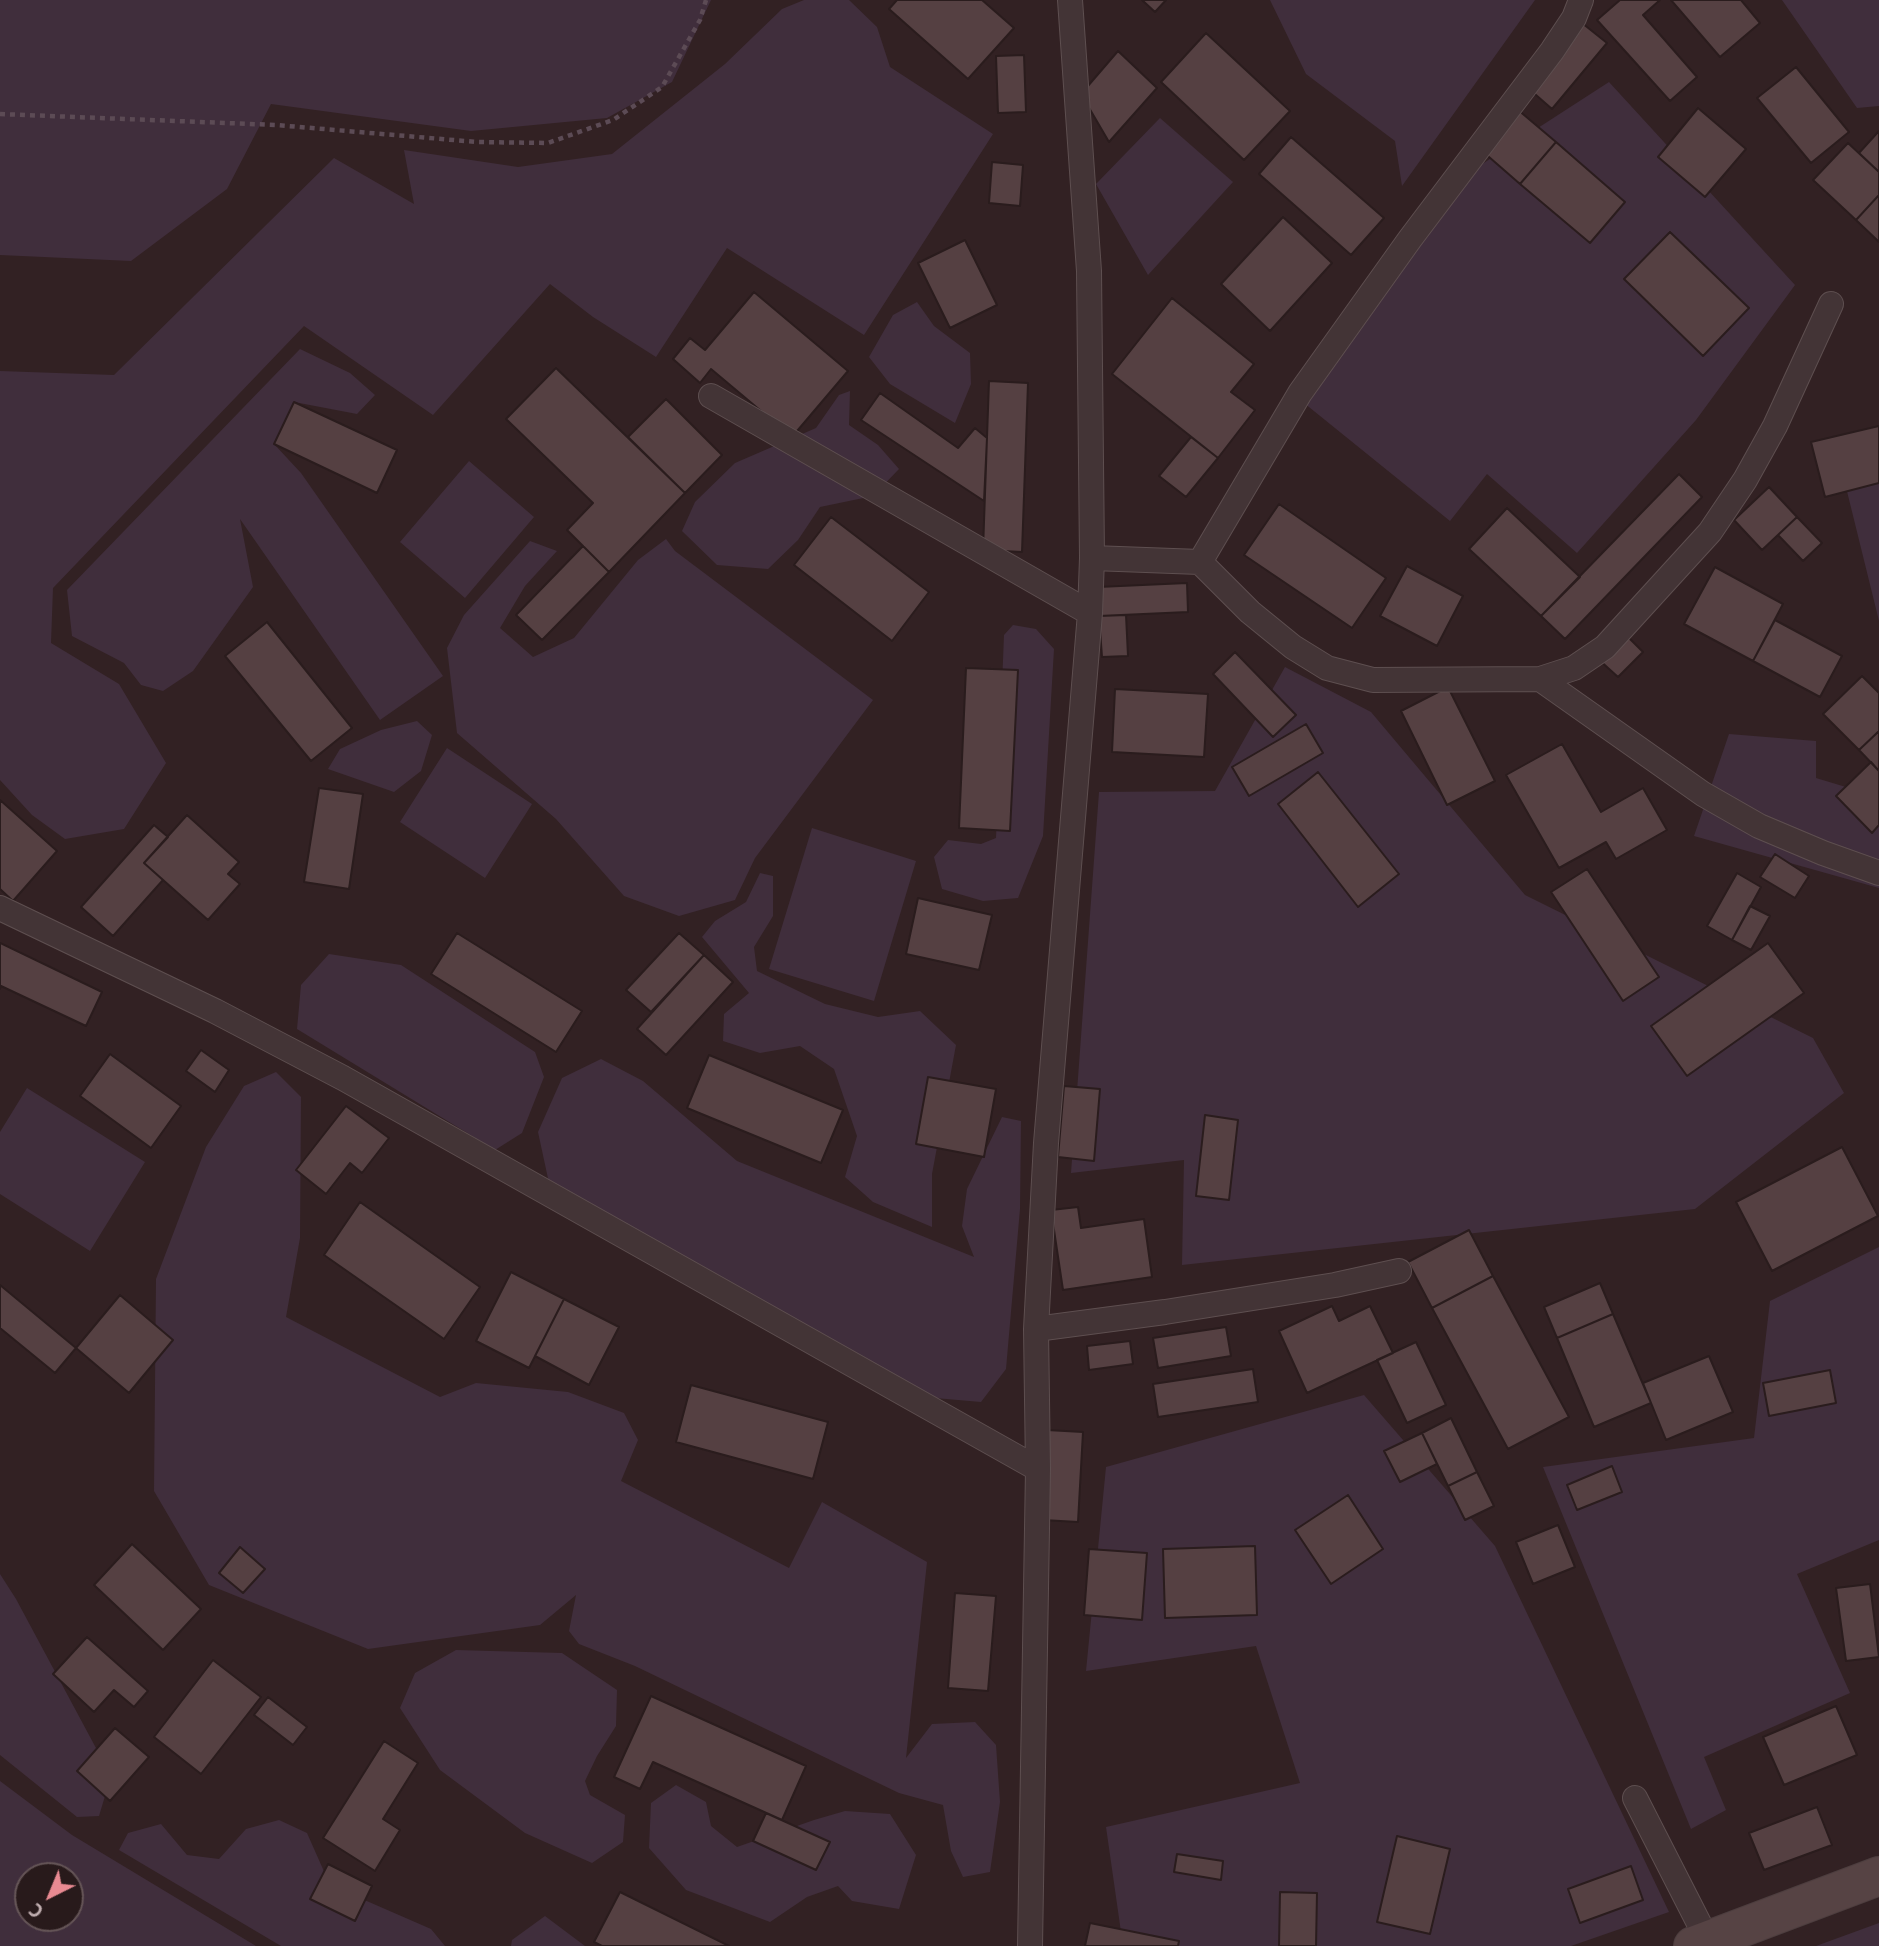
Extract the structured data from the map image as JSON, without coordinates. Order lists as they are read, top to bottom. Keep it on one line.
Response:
{"north":"bottom left"}
